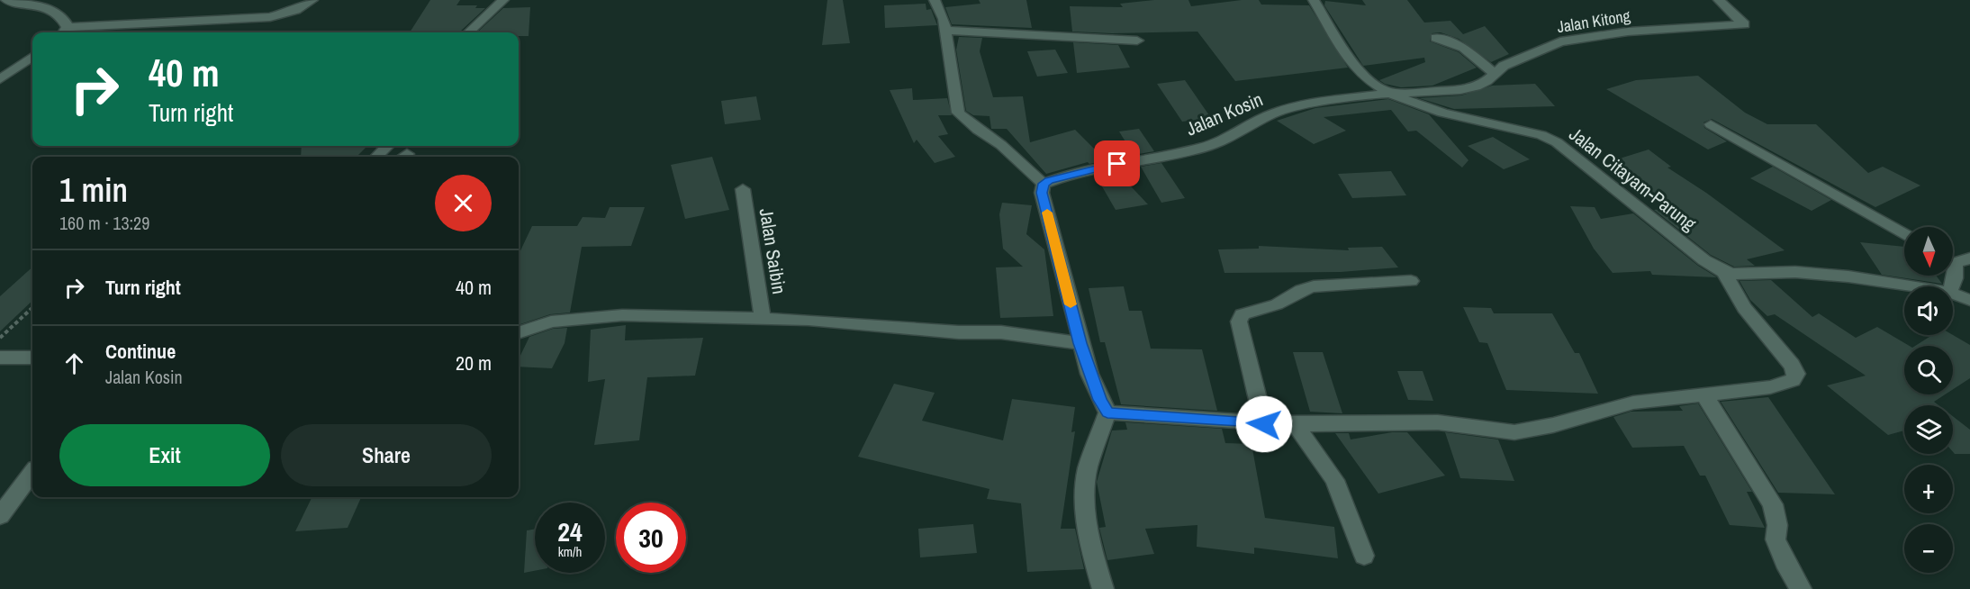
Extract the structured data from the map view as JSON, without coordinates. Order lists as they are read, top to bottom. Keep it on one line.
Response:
{"streets":{"street":["Jalan Kitong","Jalan Kosin","Jalan Citayam-Parung","Jalan Saibin"]},"crossings":[["Jalan Kitong","Jalan Kosin"],["Jalan Kitong","Jalan Citayam-Parung"],["Jalan Kosin","Jalan Citayam-Parung"]],"north":"bottom","page":{"turn":["40 m","Turn right"],"heading":["1 min","160 m · 13:29"],"map_buttons":["+","−"],"list":[{"name":"Turn right","value":"40 m"},{"name":"Continue","note":"Jalan Kosin","value":"20 m"}],"buttons":["Exit","Share"],"speed":"24 km/h","limit":"30"}}
